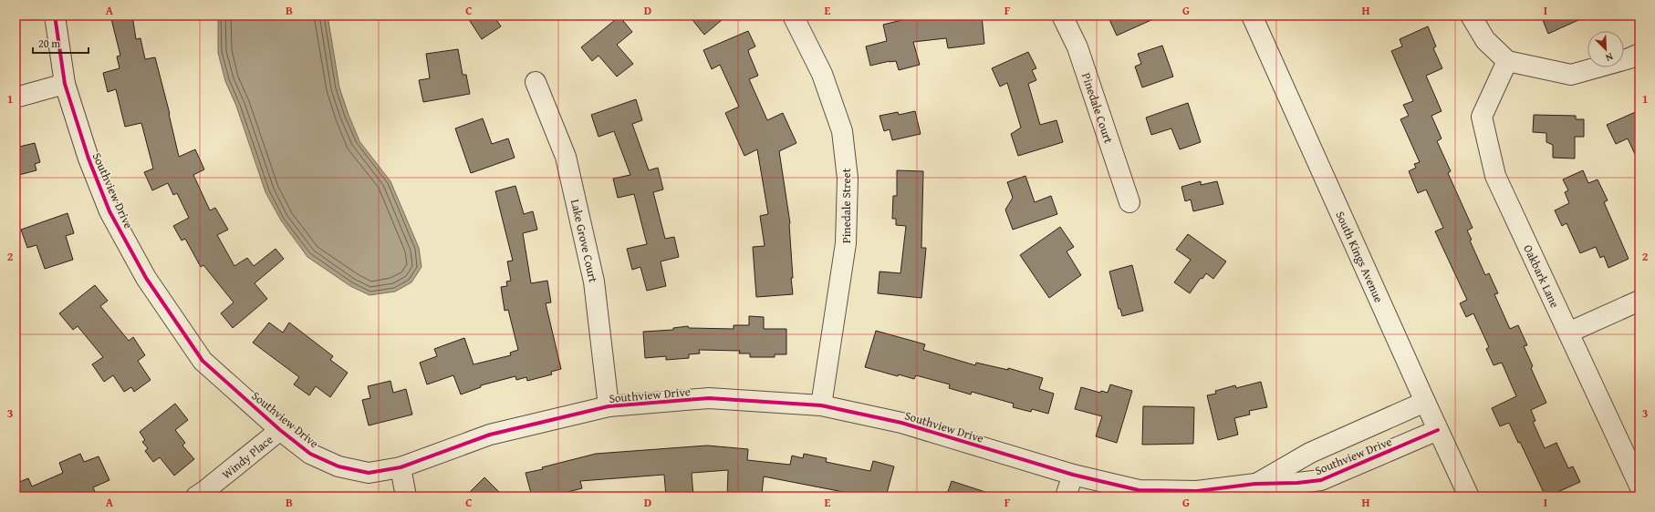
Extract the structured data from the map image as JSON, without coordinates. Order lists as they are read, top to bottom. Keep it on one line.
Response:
{"streets":{"street":["Pinedale Court","Southview Drive","Pinedale Street","Lake Grove Court","South Kings Avenue","Oakbark Lane","Windy Place"]},"crossings":[["Southview Drive","Pinedale Street"],["Southview Drive","Lake Grove Court"],["Southview Drive","South Kings Avenue"],["Southview Drive","Windy Place"]],"scale_bar":"20 m","north":"bottom right","grid":{"columns":["A","B","C","D","E","F","G","H","I"],"rows":["1","2","3"]}}
